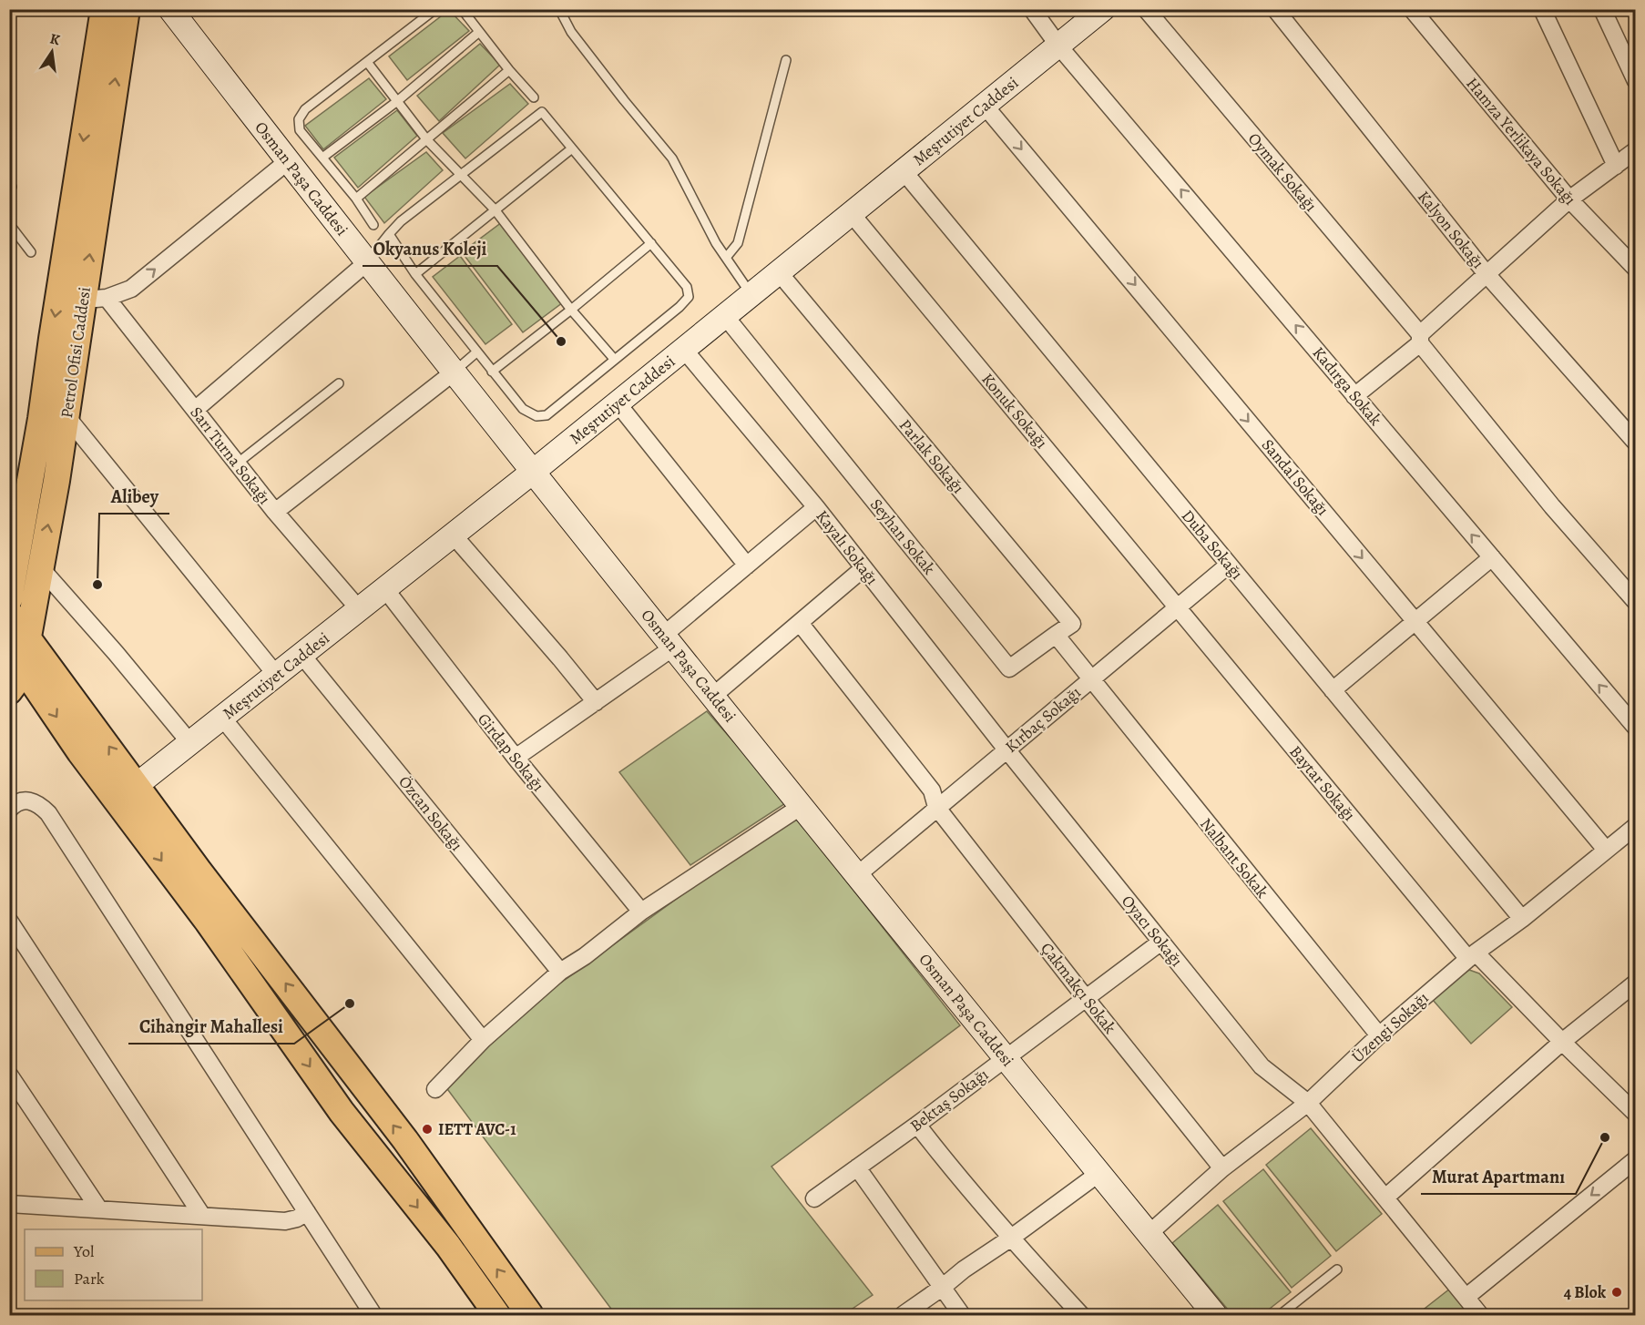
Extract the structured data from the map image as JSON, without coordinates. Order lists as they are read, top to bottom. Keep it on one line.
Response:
{"streets":{"main road":["Meşrutiyet Caddesi","Osman Paşa Caddesi","Petrol Ofisi Caddesi"],"street":["Hamza Yerlikaya Sokağı","Oymak Sokağı","Kalyon Sokağı","Kadırga Sokak","Konuk Sokağı","Sarı Turna Sokağı","Parlak Sokağı","Sandal Sokağı","Seyhan Sokak","Duba Sokağı","Kayalı Sokağı","Kırbaç Sokağı","Girdap Sokağı","Baytar Sokağı","Özcan Sokağı","Nalbant Sokak","Oyacı Sokağı","Çakmakçı Sokak","Üzengi Sokağı","Bektaş Sokağı"]},"crossings":[["Meşrutiyet Caddesi","Osman Paşa Caddesi"],["Meşrutiyet Caddesi","Kadırga Sokak"],["Meşrutiyet Caddesi","Konuk Sokağı"],["Meşrutiyet Caddesi","Sarı Turna Sokağı"],["Meşrutiyet Caddesi","Parlak Sokağı"],["Meşrutiyet Caddesi","Sandal Sokağı"],["Meşrutiyet Caddesi","Seyhan Sokak"],["Meşrutiyet Caddesi","Duba Sokağı"],["Meşrutiyet Caddesi","Kayalı Sokağı"],["Meşrutiyet Caddesi","Girdap Sokağı"],["Meşrutiyet Caddesi","Özcan Sokağı"],["Osman Paşa Caddesi","Kırbaç Sokağı"],["Osman Paşa Caddesi","Üzengi Sokağı"],["Osman Paşa Caddesi","Bektaş Sokağı"],["Petrol Ofisi Caddesi","Sarı Turna Sokağı"],["Konuk Sokağı","Kırbaç Sokağı"],["Konuk Sokağı","Baytar Sokağı"],["Parlak Sokağı","Seyhan Sokak"],["Sandal Sokağı","Üzengi Sokağı"],["Duba Sokağı","Kırbaç Sokağı"],["Duba Sokağı","Üzengi Sokağı"],["Kayalı Sokağı","Kırbaç Sokağı"],["Kayalı Sokağı","Oyacı Sokağı"],["Kırbaç Sokağı","Baytar Sokağı"],["Kırbaç Sokağı","Nalbant Sokak"],["Kırbaç Sokağı","Oyacı Sokağı"],["Kırbaç Sokağı","Çakmakçı Sokak"],["Baytar Sokağı","Üzengi Sokağı"],["Nalbant Sokak","Üzengi Sokağı"],["Oyacı Sokağı","Üzengi Sokağı"],["Oyacı Sokağı","Bektaş Sokağı"],["Çakmakçı Sokak","Üzengi Sokağı"],["Çakmakçı Sokak","Bektaş Sokağı"]],"one_way":["Kadırga Sokak","Sandal Sokağı"],"places":["Okyanus Koleji","Alibey","Cihangir Mahallesi","IETT AVC-1","Murat Apartmanı","4 Blok"],"legend":["Yol","Park"],"north":"top"}
